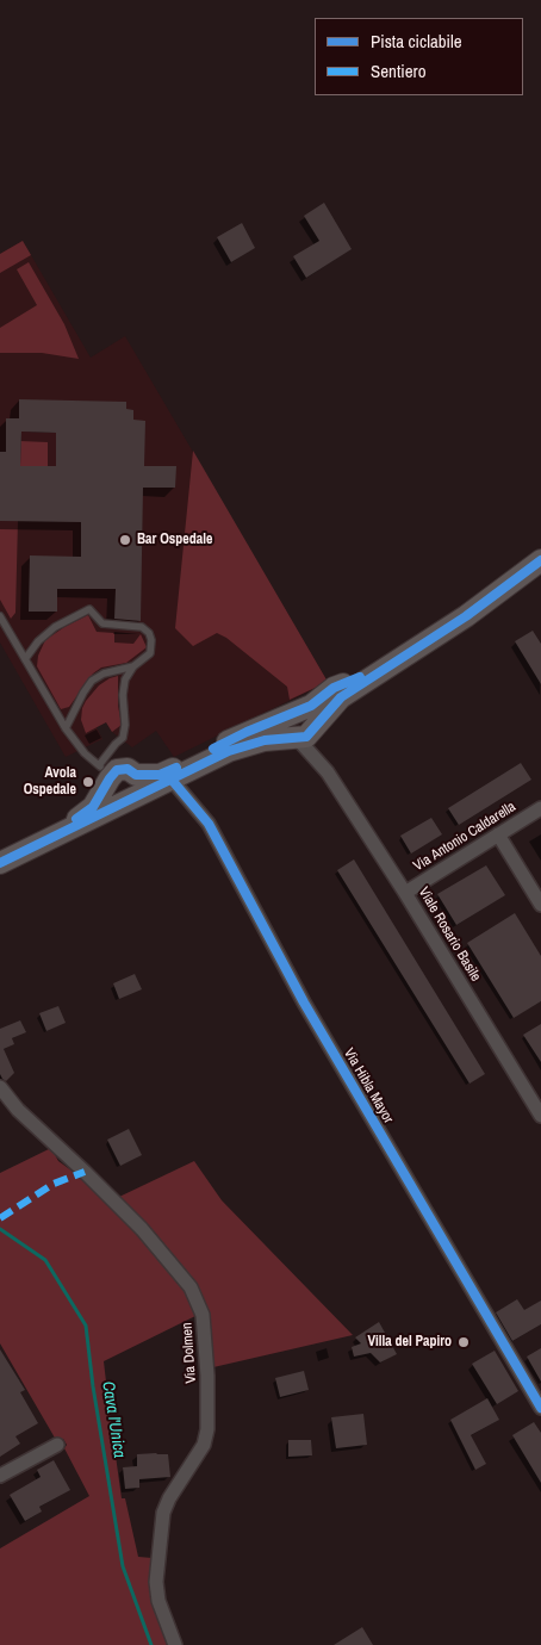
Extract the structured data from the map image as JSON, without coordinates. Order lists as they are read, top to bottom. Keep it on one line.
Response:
{"streets":{"street":["Via Antonio Caldarella","Viale Rosario Basile","Via Hibla Mayor","Via Dolmen"]},"crossings":[["Via Antonio Caldarella","Viale Rosario Basile"]],"water":["Cava l'Unica"],"places":["Bar Ospedale","Avola Ospedale","Villa del Papiro"],"legend":["Pista ciclabile","Sentiero"]}
